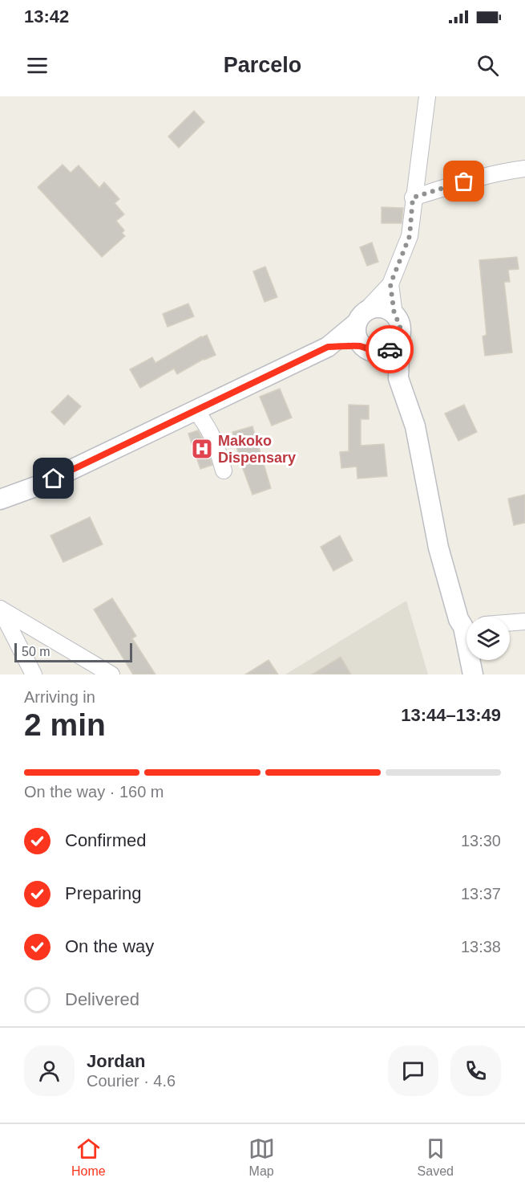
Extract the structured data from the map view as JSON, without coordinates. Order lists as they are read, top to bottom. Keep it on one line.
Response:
{"places":{"hospital":["Makoko Dispensary"]},"scale_bar":"50 m","page":{"status":"13:42","header":"Parcelo","scale":"50 m","heading":["2 min","Arriving in","13:44–13:49"],"panel":["Jordan","Courier · 4.6"],"bar":"On the way · 160 m","list":[["Confirmed","13:30"],["Preparing","13:37"],["On the way","13:38"],"Delivered"],"tabs":["Home","Map","Saved"]}}
